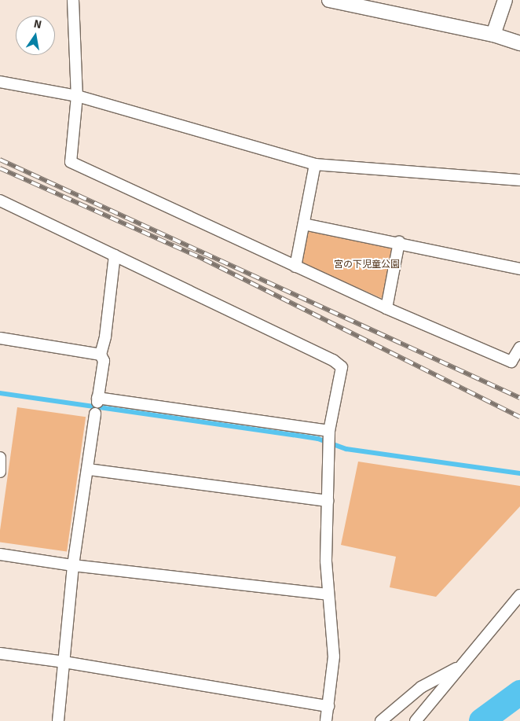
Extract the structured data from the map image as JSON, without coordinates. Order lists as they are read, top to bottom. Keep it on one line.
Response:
{"parks":["宮の下児童公園"],"north":"top"}
